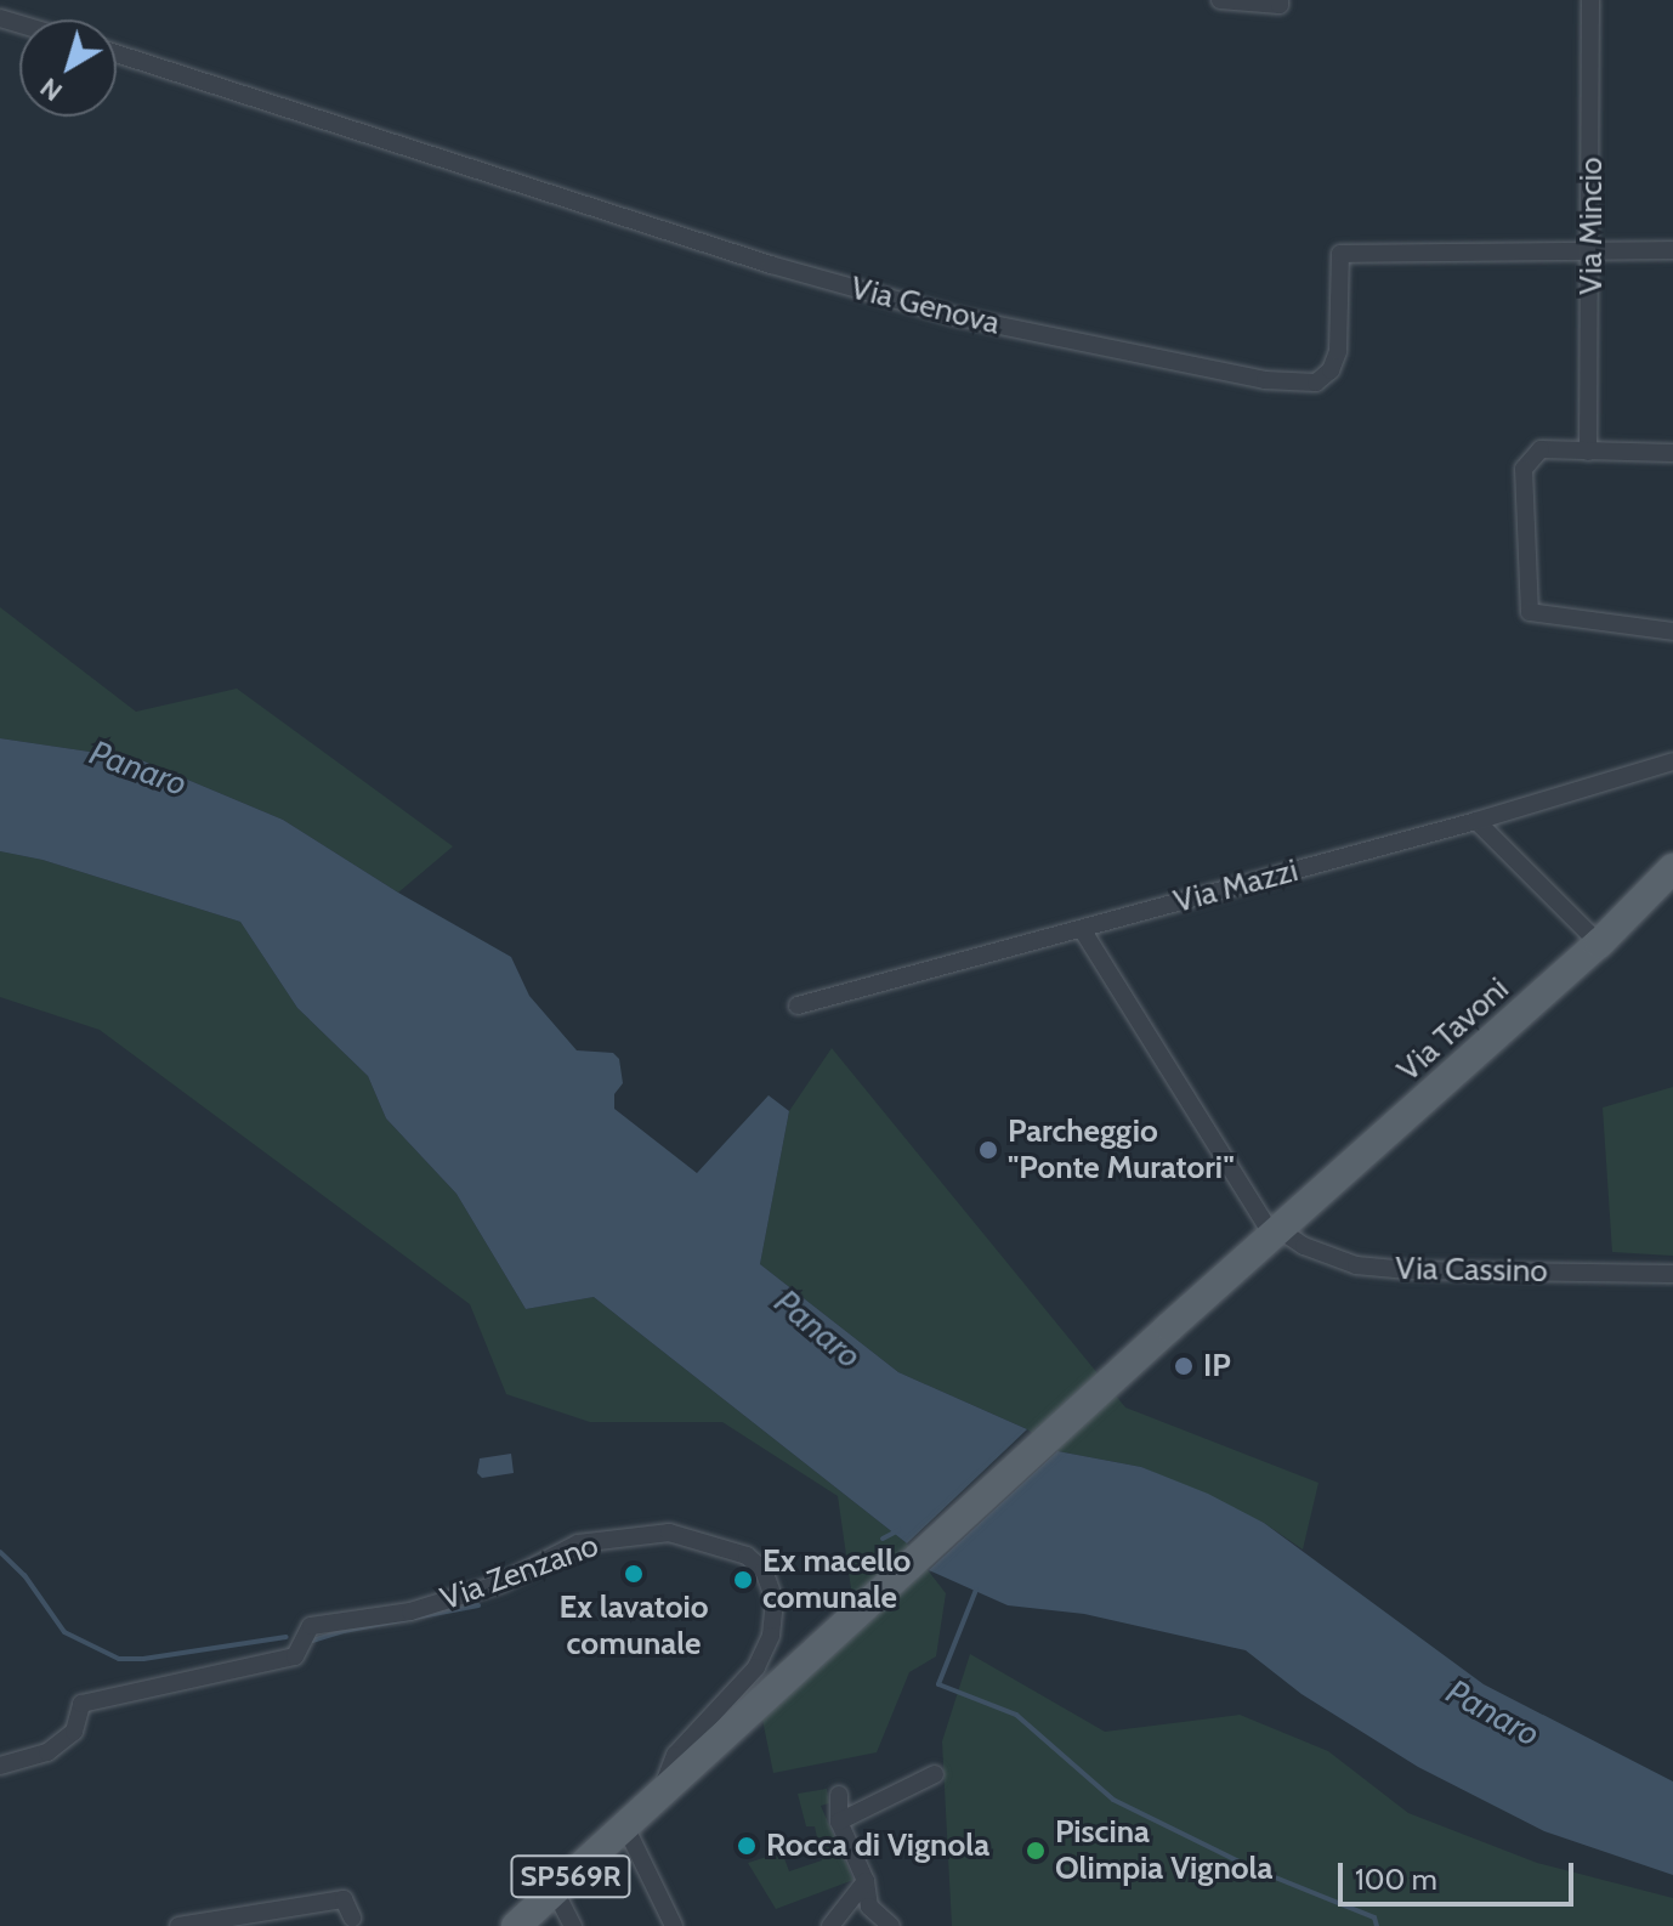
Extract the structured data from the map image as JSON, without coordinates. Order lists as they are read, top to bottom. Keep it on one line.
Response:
{"streets":{"main road":["Via Tavoni","SP569R"],"street":["Via Mincio","Via Genova","Via Mazzi","Via Cassino","Via Zenzano"]},"crossings":[["Via Mincio","Via Genova"],["Via Tavoni","Via Cassino"],["Via Tavoni","Via Zenzano"],["Via Tavoni","SP569R"],["Via Zenzano","SP569R"]],"water":["Panaro"],"places":["Parcheggio \"Ponte Muratori\"","IP","Ex lavatoio comunale","Ex macello comunale","Rocca di Vignola","Piscina Olimpia Vignola"],"scale_bar":"100 m","north":"bottom left"}
